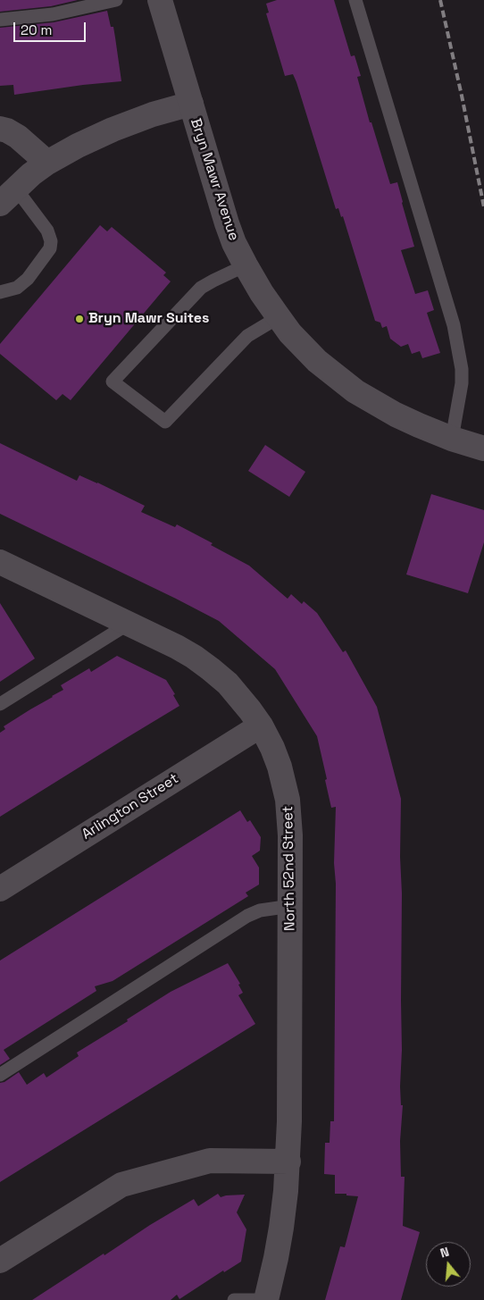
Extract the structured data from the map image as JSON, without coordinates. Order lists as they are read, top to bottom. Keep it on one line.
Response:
{"streets":{"street":["Bryn Mawr Avenue","Arlington Street","North 52nd Street"]},"crossings":[["Arlington Street","North 52nd Street"]],"places":["Bryn Mawr Suites"],"scale_bar":"20 m","north":"top"}
